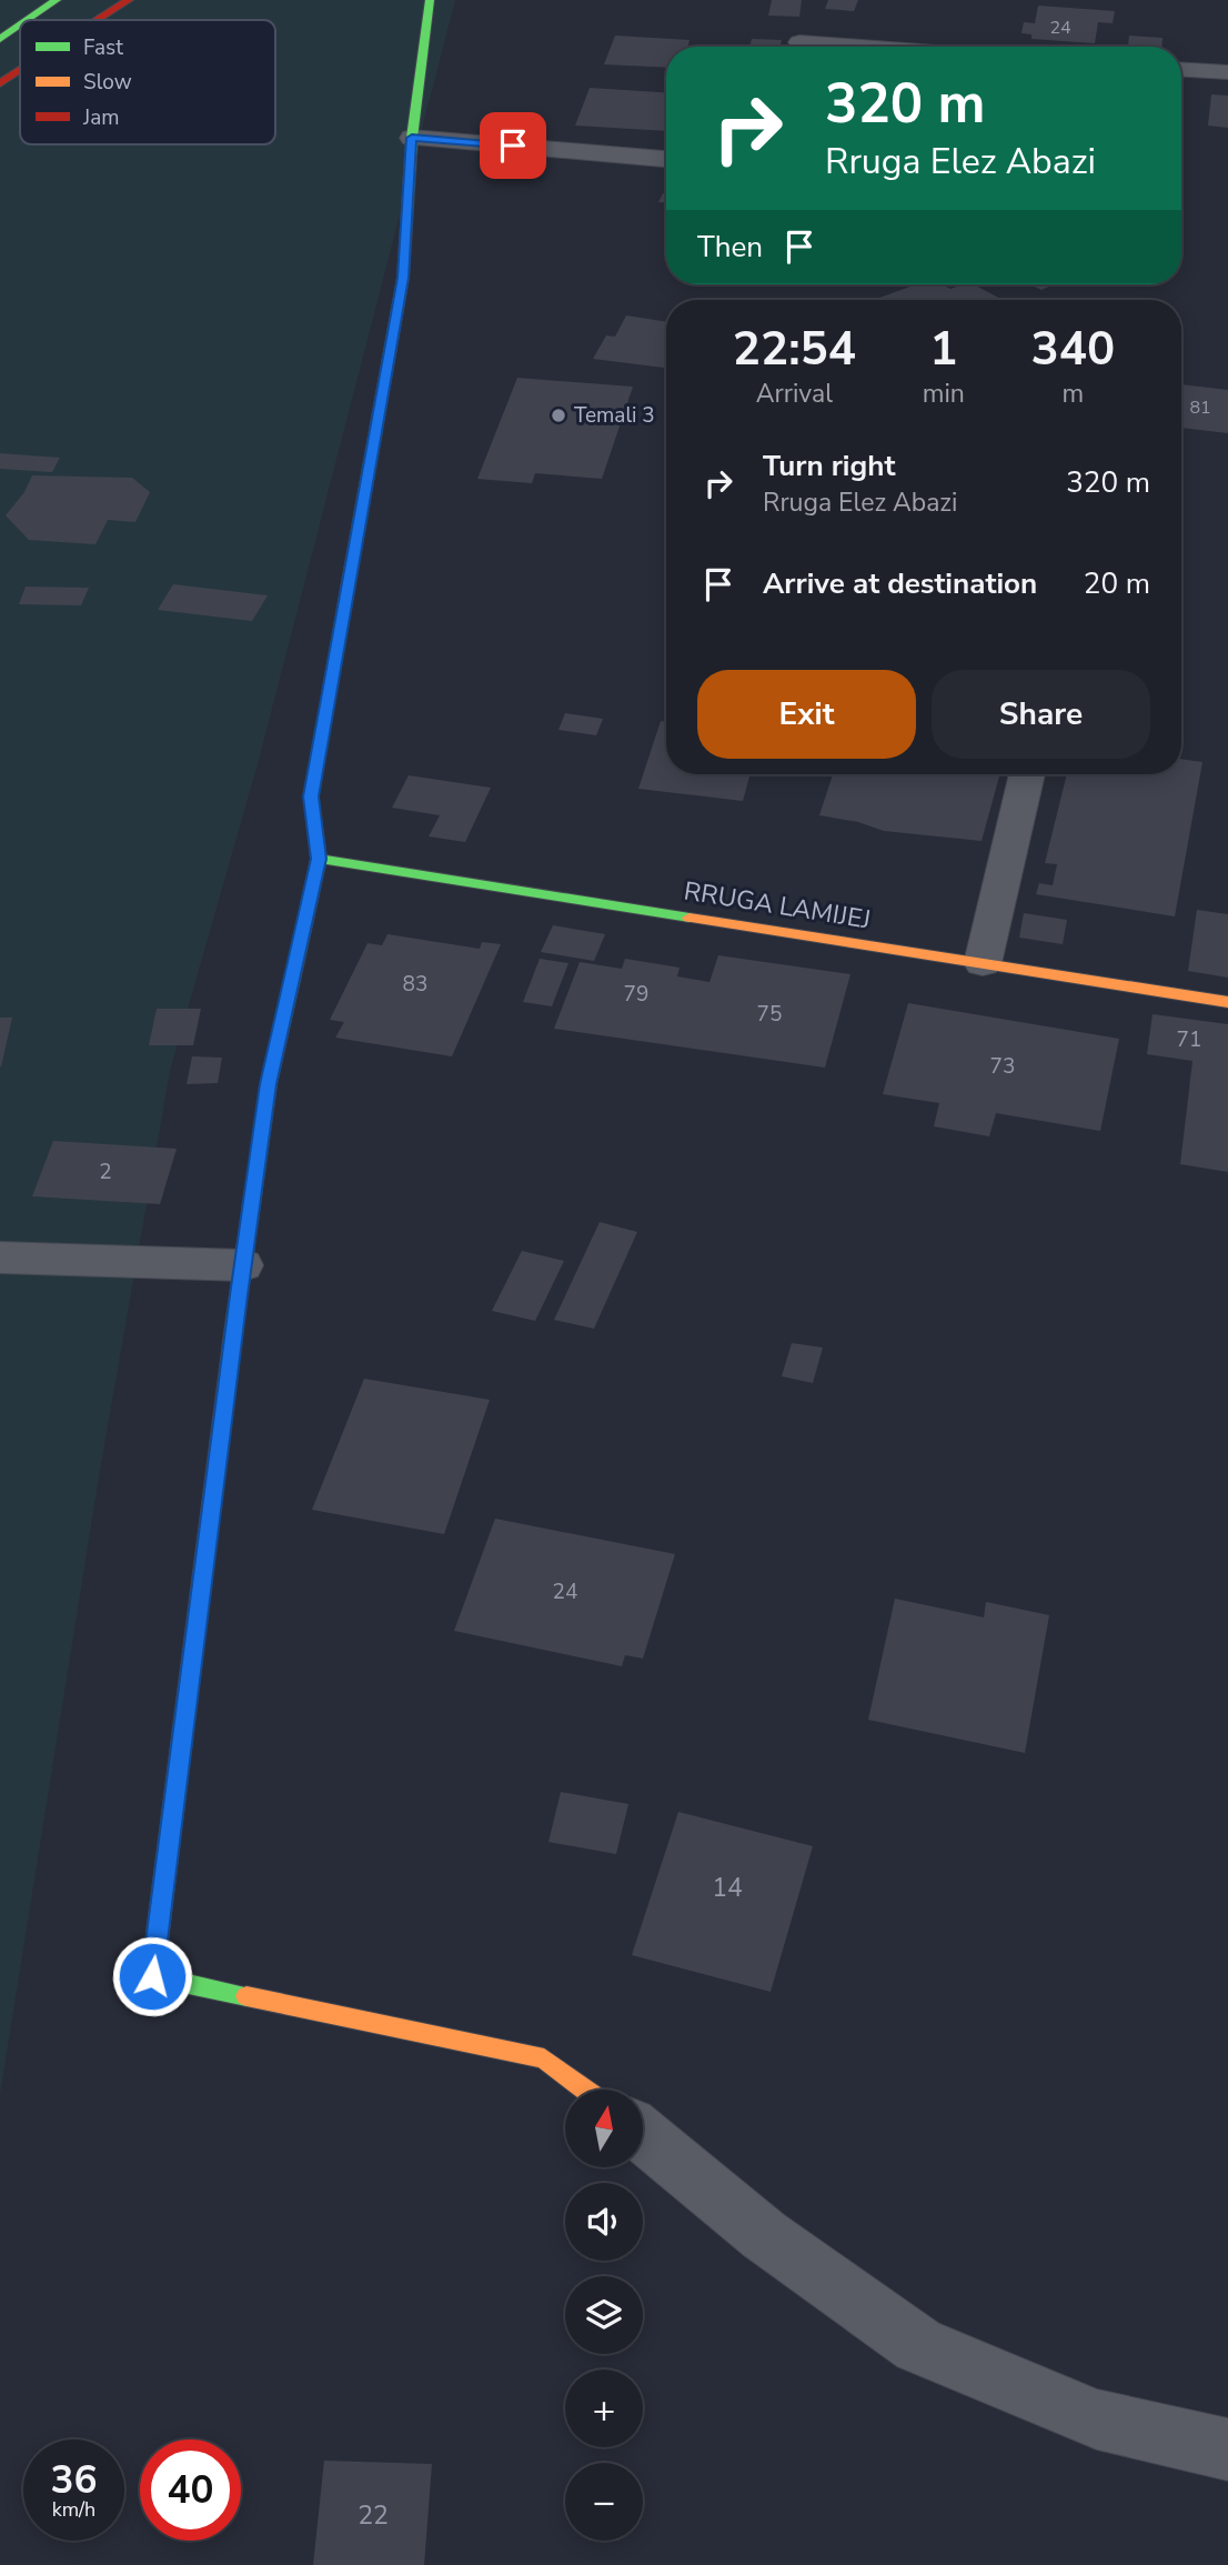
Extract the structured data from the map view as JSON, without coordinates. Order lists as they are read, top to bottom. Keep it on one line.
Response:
{"streets":{"main road":["RRUGA LAMIJEJ"]},"places":["Temali 3"],"house_numbers":["24","81","83","79","75","71","73","2","24","14","22"],"legend":["Fast","Slow","Jam"],"north":"top","page":{"turn":["320 m","Rruga Elez Abazi"],"then":"Then","eta":["22:54","Arrival","1","min","340","m"],"list":[{"name":"Turn right","note":"Rruga Elez Abazi","value":"320 m"},{"name":"Arrive at destination","value":"20 m"}],"buttons":["Exit","Share"],"map_buttons":["+","−"],"speed":"36 km/h","limit":"40"}}
